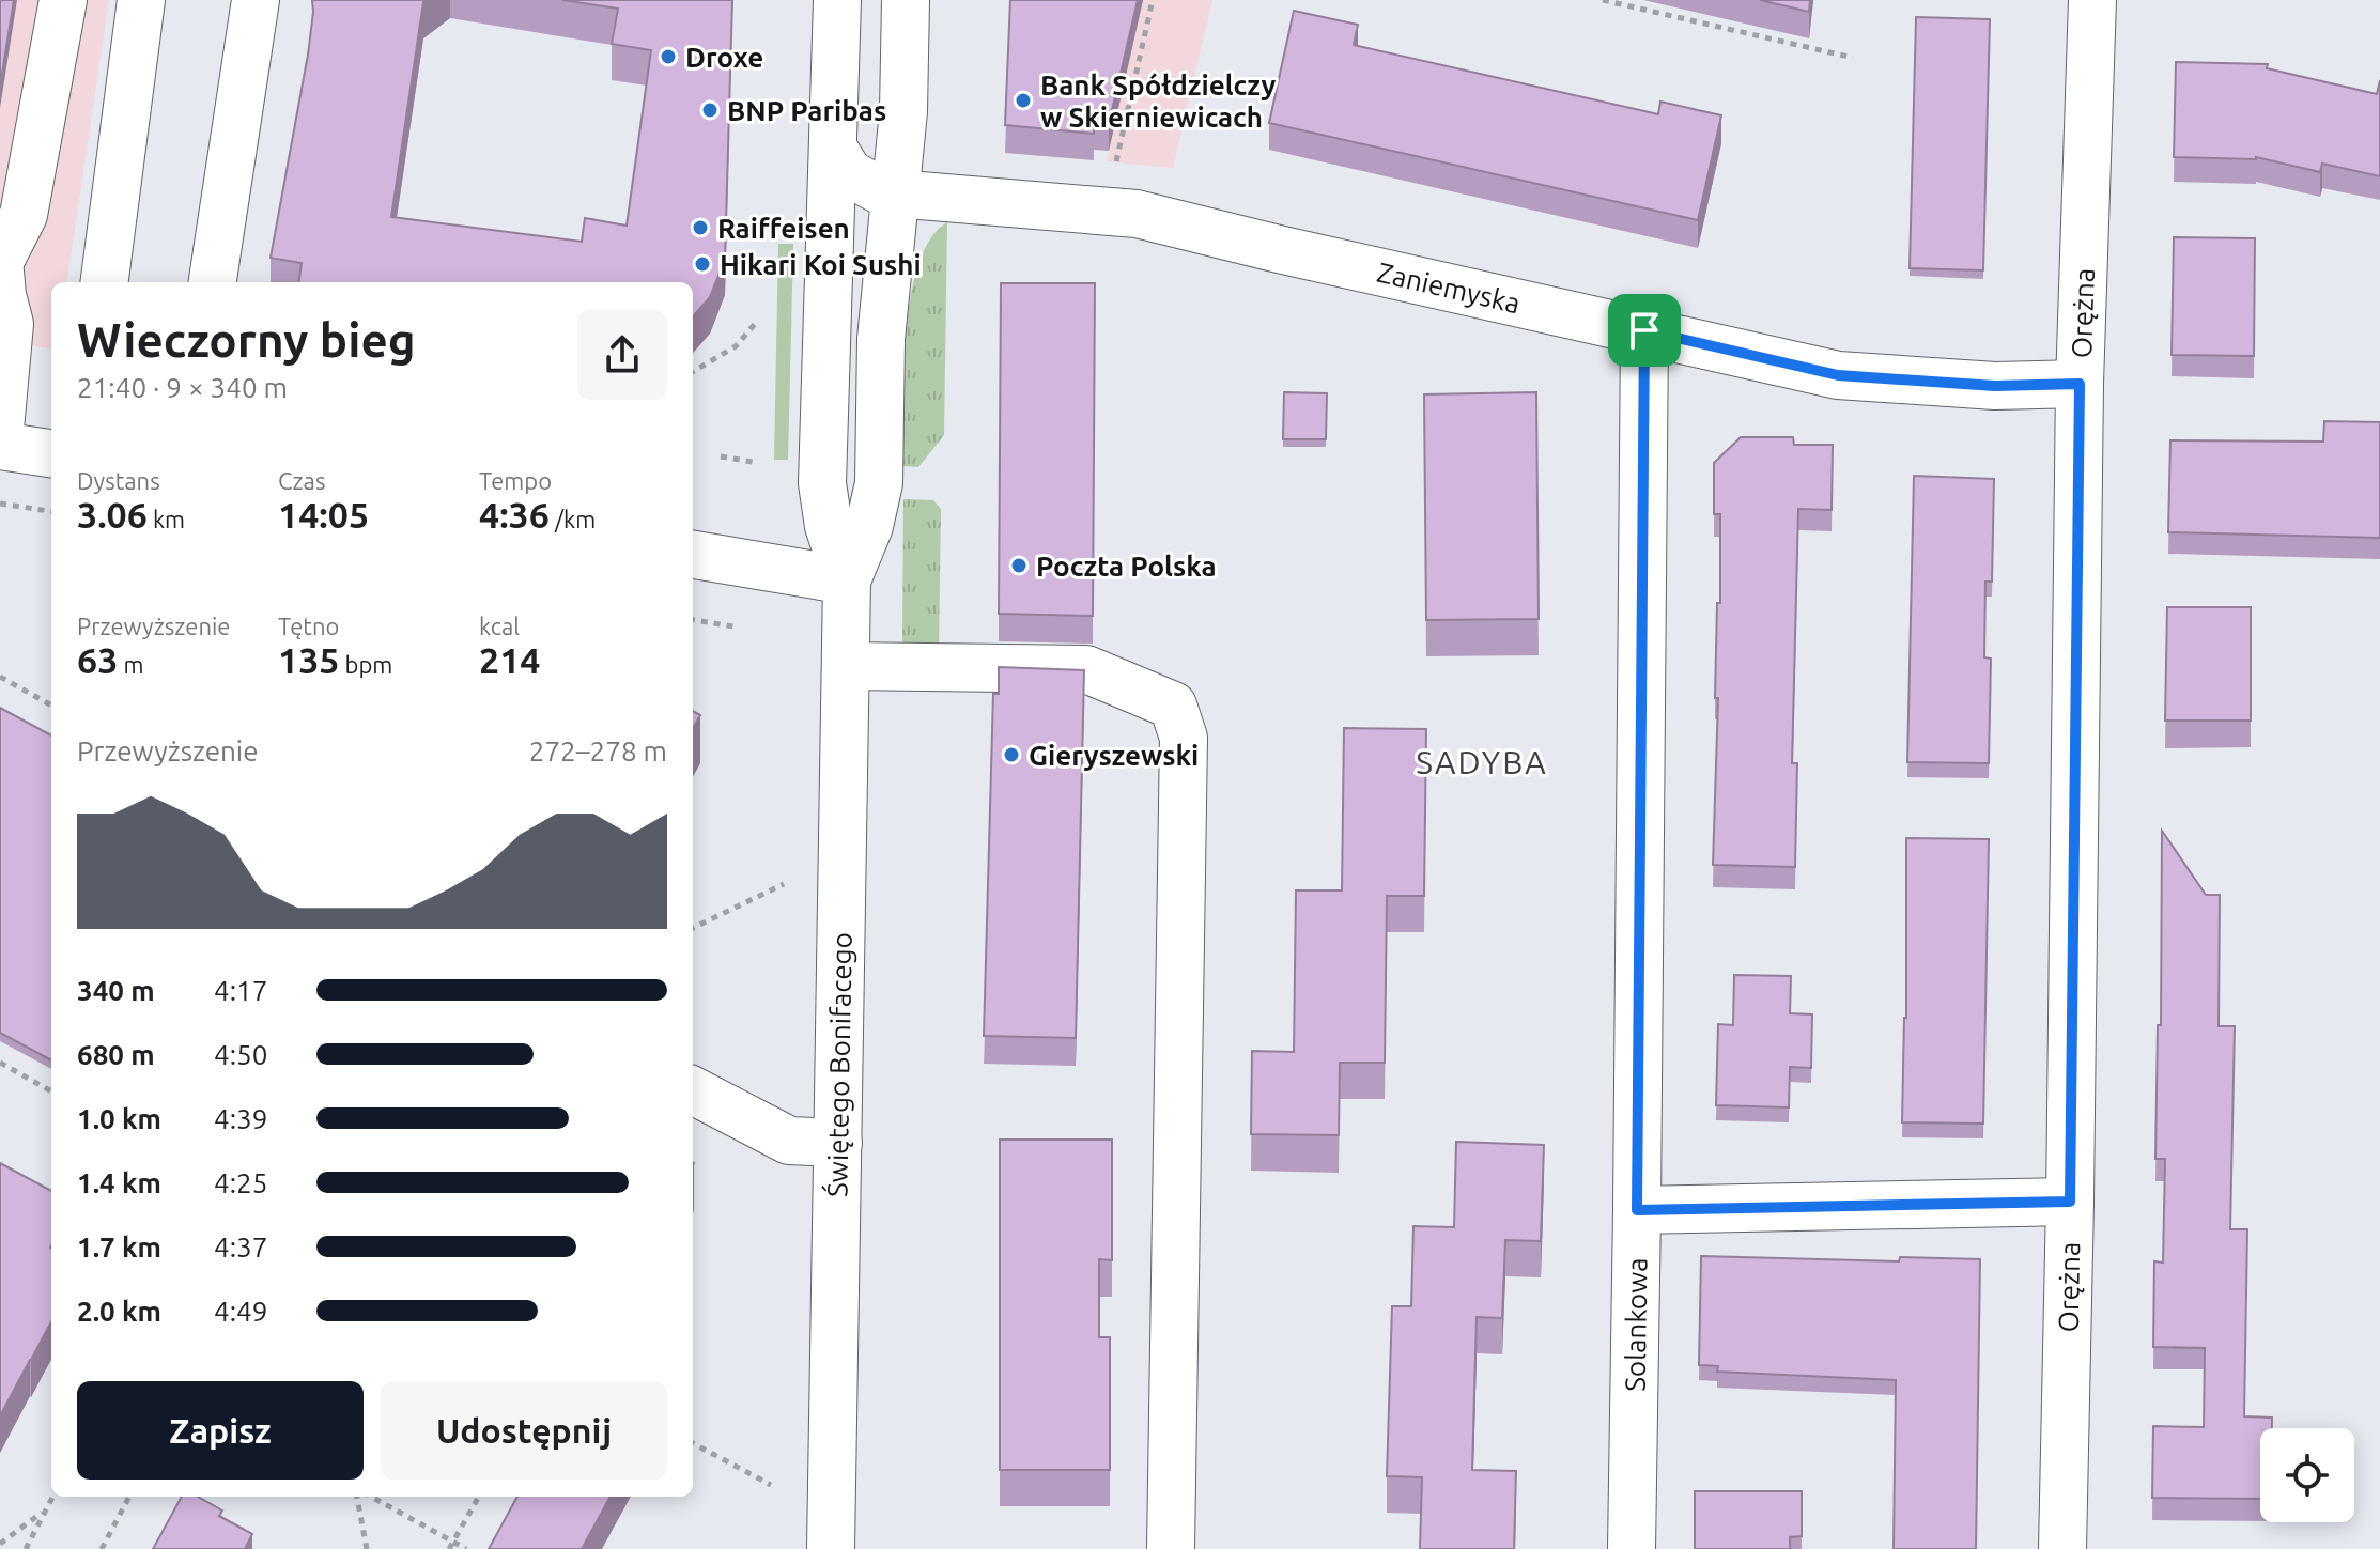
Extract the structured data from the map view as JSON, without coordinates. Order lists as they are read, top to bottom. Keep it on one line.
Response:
{"streets":{"street":["Zaniemyska","Orężna","Świętego Bonifacego","Solankowa"]},"crossings":[["Zaniemyska","Orężna"],["Zaniemyska","Świętego Bonifacego"],["Zaniemyska","Solankowa"]],"districts":["SADYBA"],"places":["Droxe","Bank Spółdzielczy w Skierniewicach","BNP Paribas","Raiffeisen","Hikari Koi Sushi","Poczta Polska","Gieryszewski"],"page":{"heading":["Wieczorny bieg","21:40 · 9 × 340 m"],"stats":[["Dystans","3.06 km"],["Czas","14:05"],["Tempo","4:36 /km"],["Przewyższenie","63 m"],["Tętno","135 bpm"],["kcal","214"]],"chart":["Przewyższenie","272–278 m"],"list":[{"name":"340 m","note":"4:17"},{"name":"680 m","note":"4:50"},{"name":"1.0 km","note":"4:39"},{"name":"1.4 km","note":"4:25"},{"name":"1.7 km","note":"4:37"},{"name":"2.0 km","note":"4:49"}],"buttons":["Zapisz","Udostępnij"]}}
